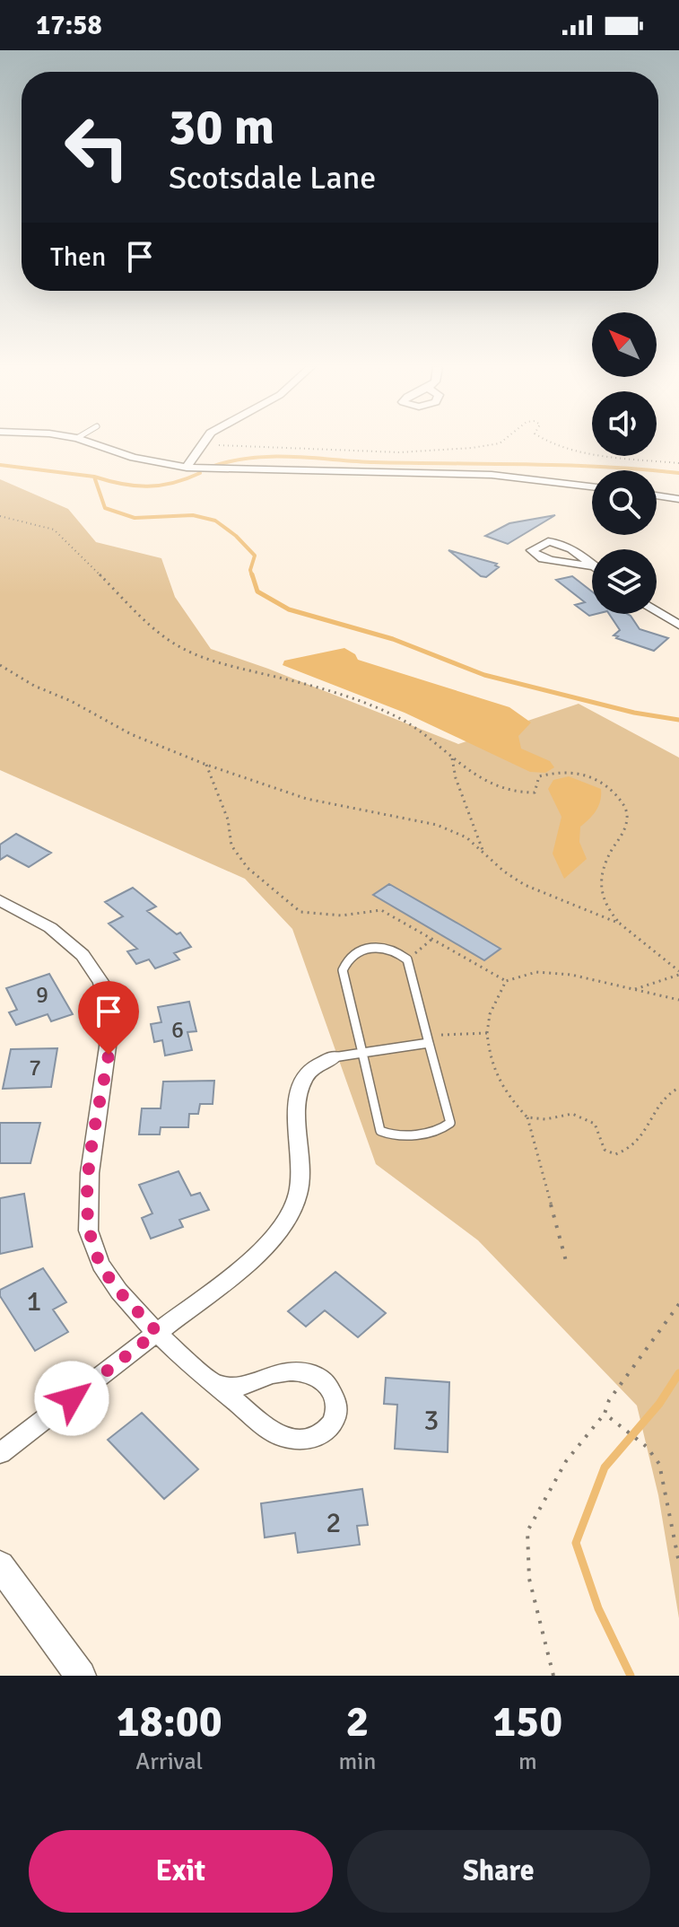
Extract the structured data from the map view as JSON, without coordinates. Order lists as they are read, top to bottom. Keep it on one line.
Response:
{"house_numbers":["9","6","7","1","3","2"],"north":"top left","page":{"status":"17:58","turn":["30 m","Scotsdale Lane"],"then":"Then","eta":["18:00","Arrival","2","min","150","m"],"buttons":["Exit","Share"]}}
